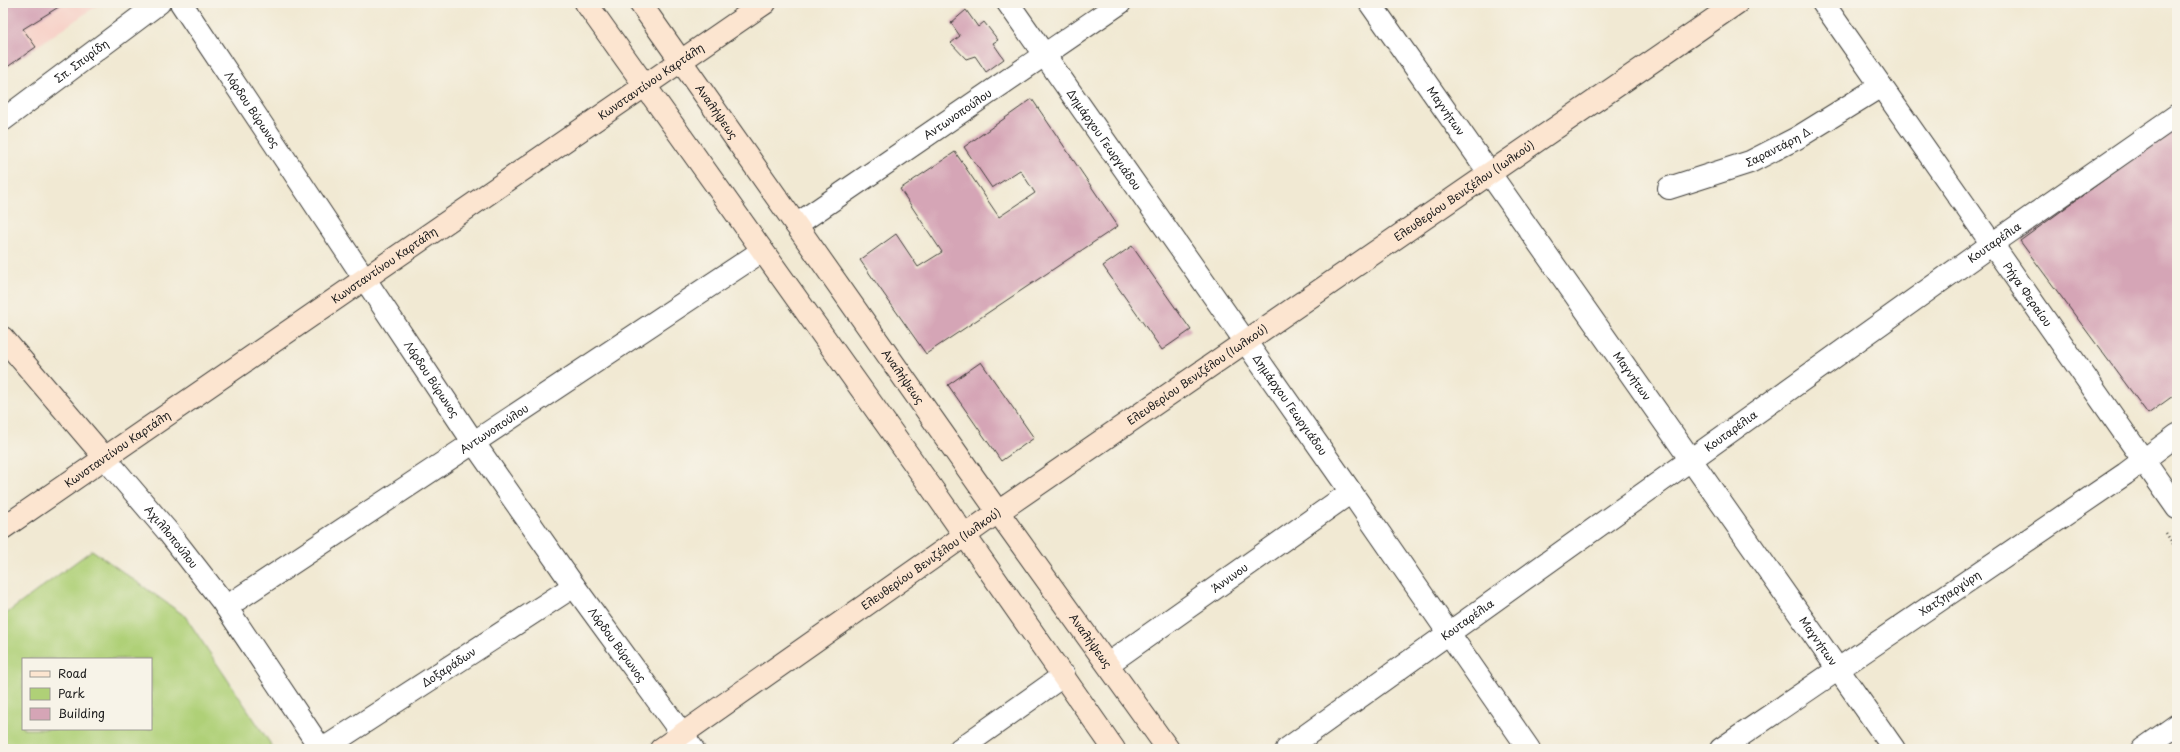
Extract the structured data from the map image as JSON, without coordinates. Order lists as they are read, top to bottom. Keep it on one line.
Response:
{"streets":{"main road":["Κωνσταντίνου Καρτάλη","Αναλήψεως","Ελευθερίου Βενιζέλου (Ιωλκού)","Αχιλλοπούλου"],"street":["Σπ. Σπυρίδη","Λόρδου Βύρωνος","Μαγνήτων","Αντωνοπούλου","Δημάρχου Γεωργιάδου","Σαραντάρη Δ.","Κουταρέλια","Ρήγα Φεραίου","Άννινου","Χατζηαργύρη","Δοξαράδων"]},"crossings":[["Κωνσταντίνου Καρτάλη","Λόρδου Βύρωνος"],["Κωνσταντίνου Καρτάλη","Αναλήψεως"],["Κωνσταντίνου Καρτάλη","Αχιλλοπούλου"],["Λόρδου Βύρωνος","Αντωνοπούλου"],["Λόρδου Βύρωνος","Ελευθερίου Βενιζέλου (Ιωλκού)"],["Λόρδου Βύρωνος","Δοξαράδων"],["Μαγνήτων","Ελευθερίου Βενιζέλου (Ιωλκού)"],["Μαγνήτων","Κουταρέλια"],["Μαγνήτων","Χατζηαργύρη"],["Αναλήψεως","Αντωνοπούλου"],["Αναλήψεως","Ελευθερίου Βενιζέλου (Ιωλκού)"],["Αναλήψεως","Άννινου"],["Αντωνοπούλου","Δημάρχου Γεωργιάδου"],["Αντωνοπούλου","Αχιλλοπούλου"],["Δημάρχου Γεωργιάδου","Ελευθερίου Βενιζέλου (Ιωλκού)"],["Δημάρχου Γεωργιάδου","Κουταρέλια"],["Δημάρχου Γεωργιάδου","Άννινου"],["Σαραντάρη Δ.","Ρήγα Φεραίου"],["Κουταρέλια","Ρήγα Φεραίου"],["Ρήγα Φεραίου","Χατζηαργύρη"],["Αχιλλοπούλου","Δοξαράδων"]],"legend":["Road","Park","Building"]}
